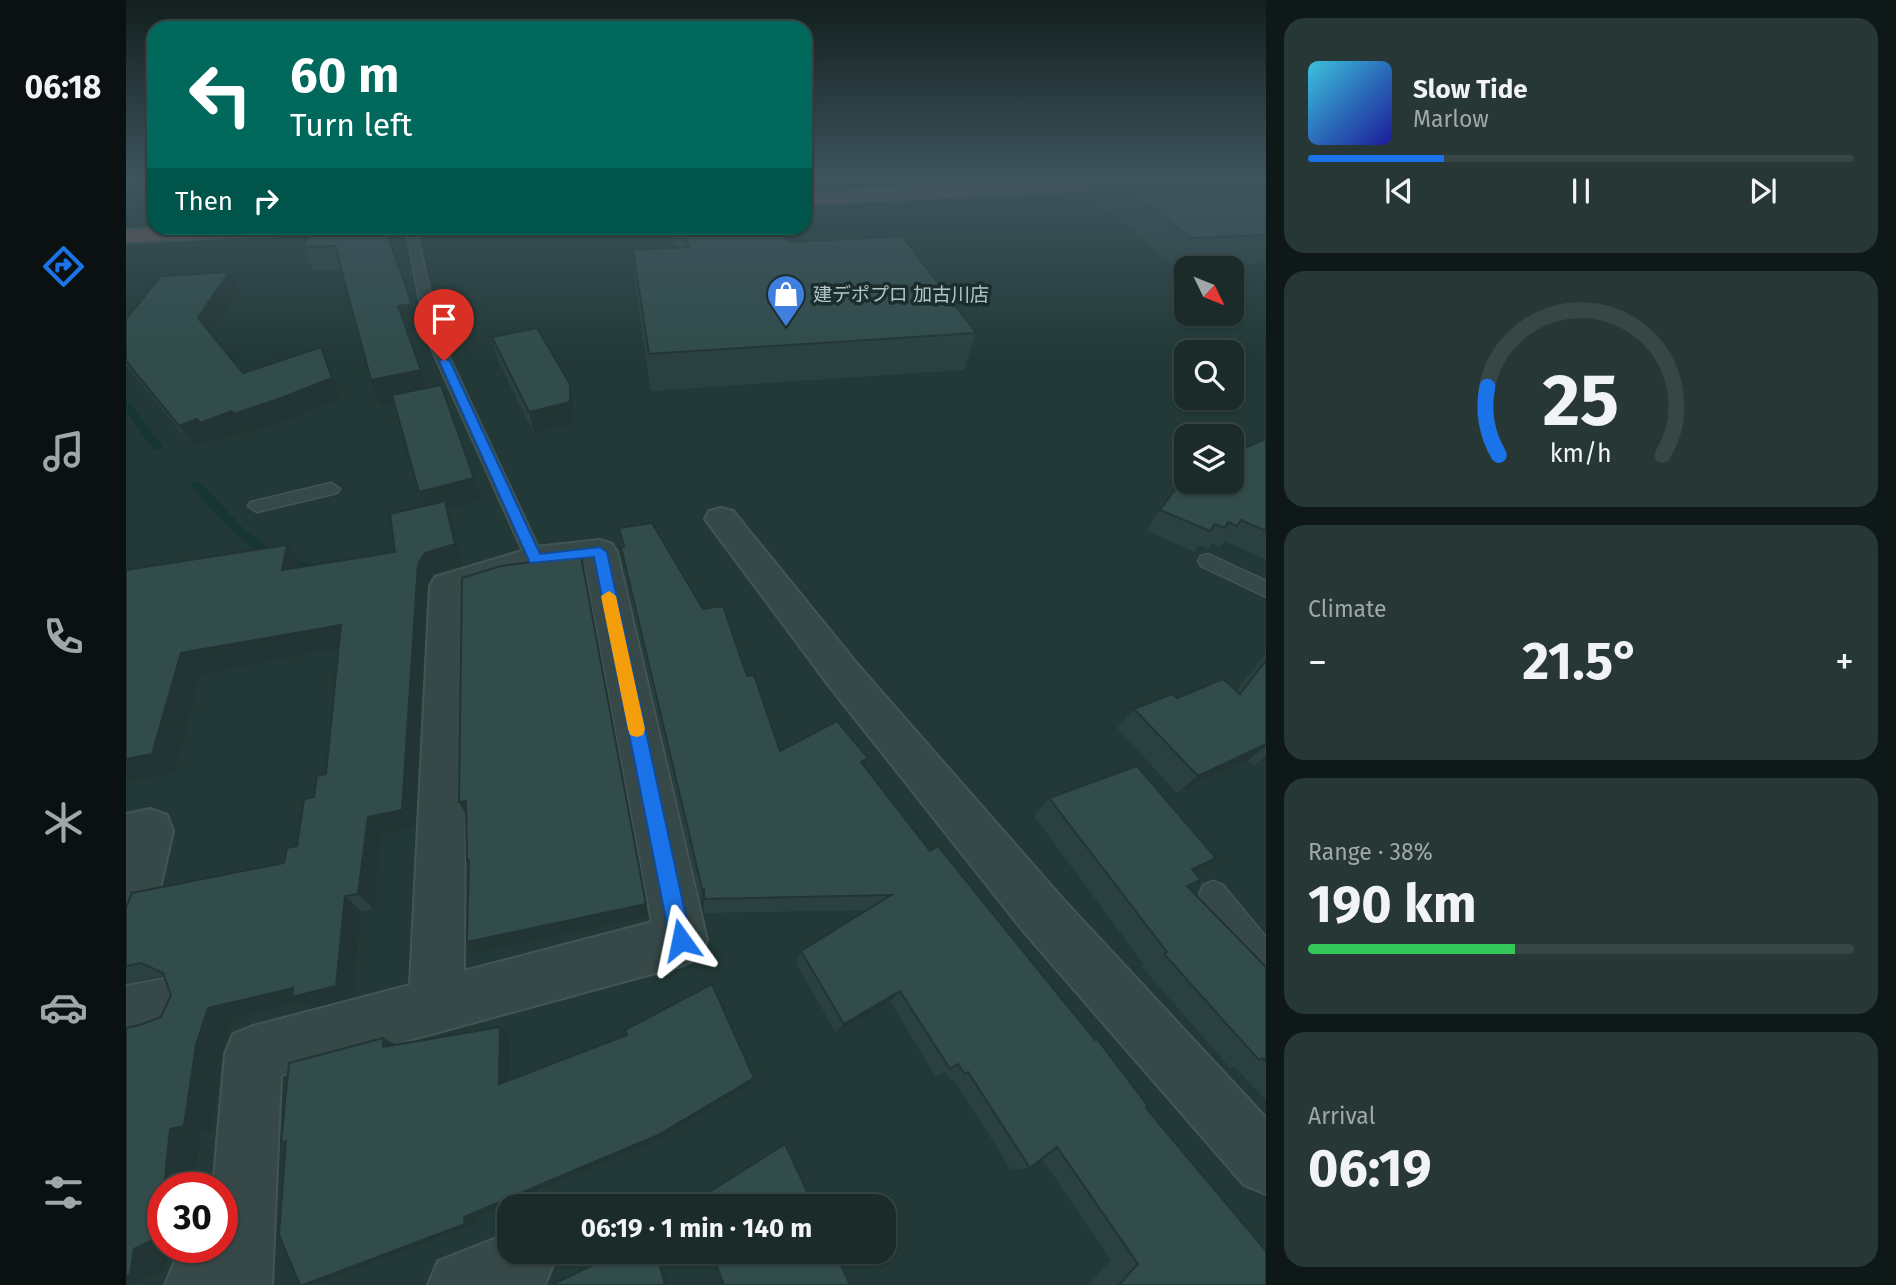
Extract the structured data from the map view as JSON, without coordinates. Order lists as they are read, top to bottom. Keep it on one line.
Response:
{"places":{"shop":["建デポプロ 加古川店"]},"north":"bottom right","page":{"tabs":"06:18","turn":["60 m","Turn left"],"song":["Slow Tide","Marlow"],"then":"Then","tile":["Climate",["Range · 38%","190 km"],["Arrival","06:19"]],"heat":["−","21.5°","+"],"limit":"30","trip":"06:19 · 1 min · 140 m","gauge":["25","km/h"]}}
